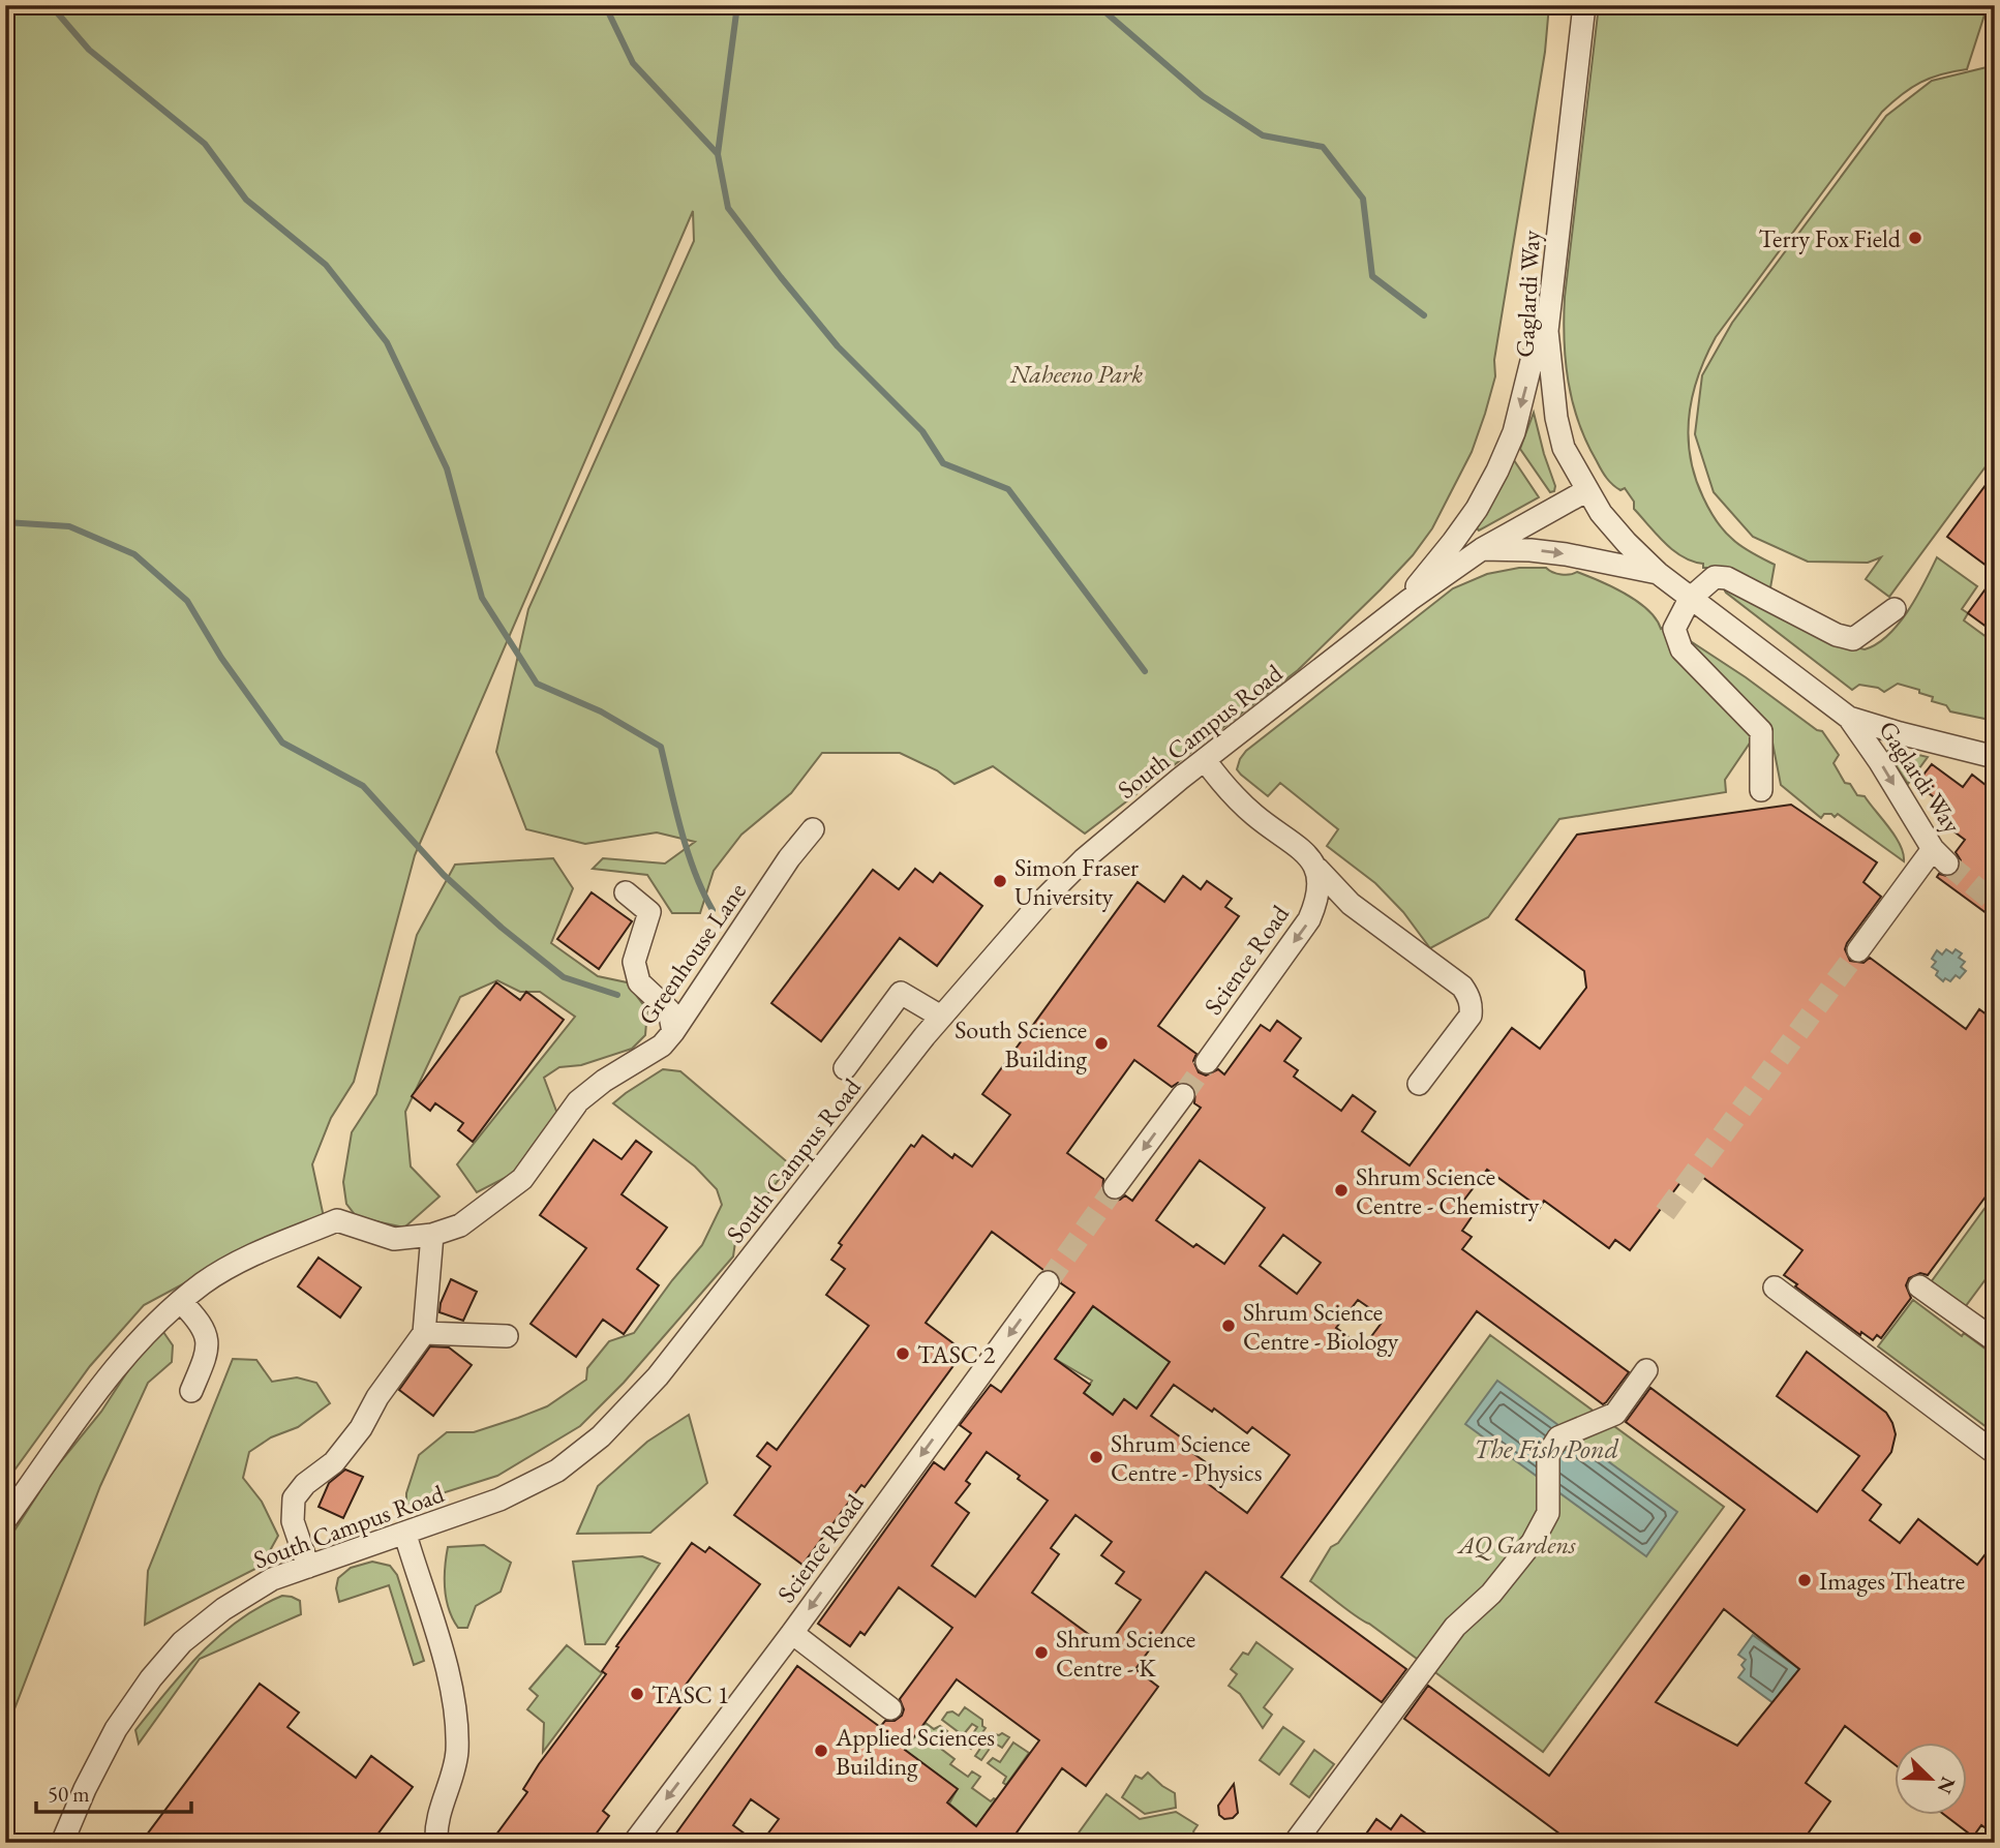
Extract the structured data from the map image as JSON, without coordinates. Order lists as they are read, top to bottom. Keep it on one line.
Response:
{"streets":{"street":["Gaglardi Way","South Campus Road","Greenhouse Lane","Science Road"]},"crossings":[["Gaglardi Way","South Campus Road"]],"one_way":["Science Road"],"water":["The Fish Pond"],"parks":["Naheeno Park","AQ Gardens"],"places":["Terry Fox Field","Simon Fraser University","South Science Building","Shrum Science Centre - Chemistry","Shrum Science Centre - Biology","TASC 2","Shrum Science Centre - Physics","Images Theatre","Shrum Science Centre - K","TASC 1","Applied Sciences Building"],"scale_bar":"50 m","north":"bottom right"}
